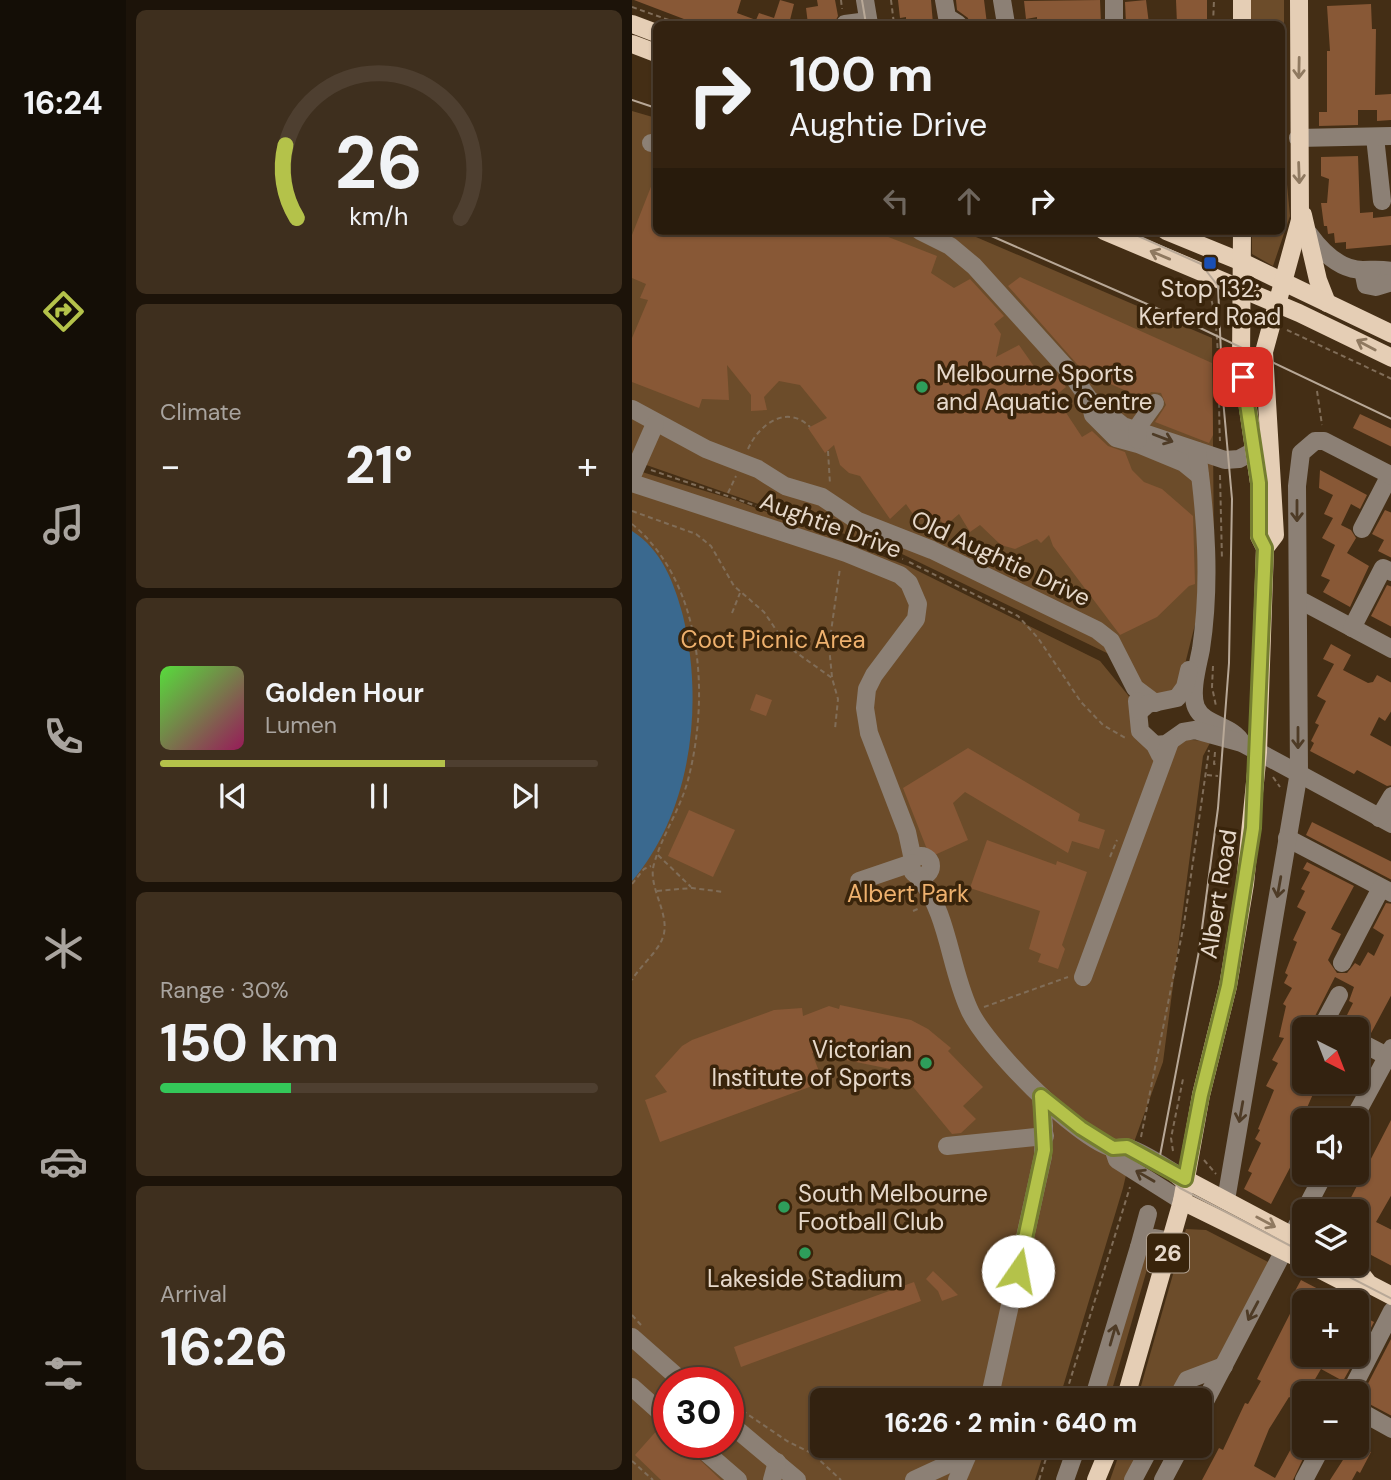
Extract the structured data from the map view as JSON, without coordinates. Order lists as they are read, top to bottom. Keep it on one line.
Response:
{"streets":{"main road":["Albert Road","26"],"street":["Aughtie Drive","Old Aughtie Drive"]},"crossings":[["Aughtie Drive","Albert Road"],["Albert Road","26"]],"parks":["Coot Picnic Area","Albert Park"],"places":{"transit":["Stop 132: Kerferd Road"],"other":["Melbourne Sports and Aquatic Centre","Victorian Institute of Sports","South Melbourne Football Club","Lakeside Stadium"]},"north":"bottom right","page":{"tabs":"16:24","turn":["100 m","Aughtie Drive"],"tile":["Climate",["Range · 30%","150 km"],["Arrival","16:26"]],"heat":["−","21°","+"],"song":["Golden Hour","Lumen"],"map_buttons":["+","−"],"limit":"30","trip":"16:26 · 2 min · 640 m","gauge":["26","km/h"]}}
